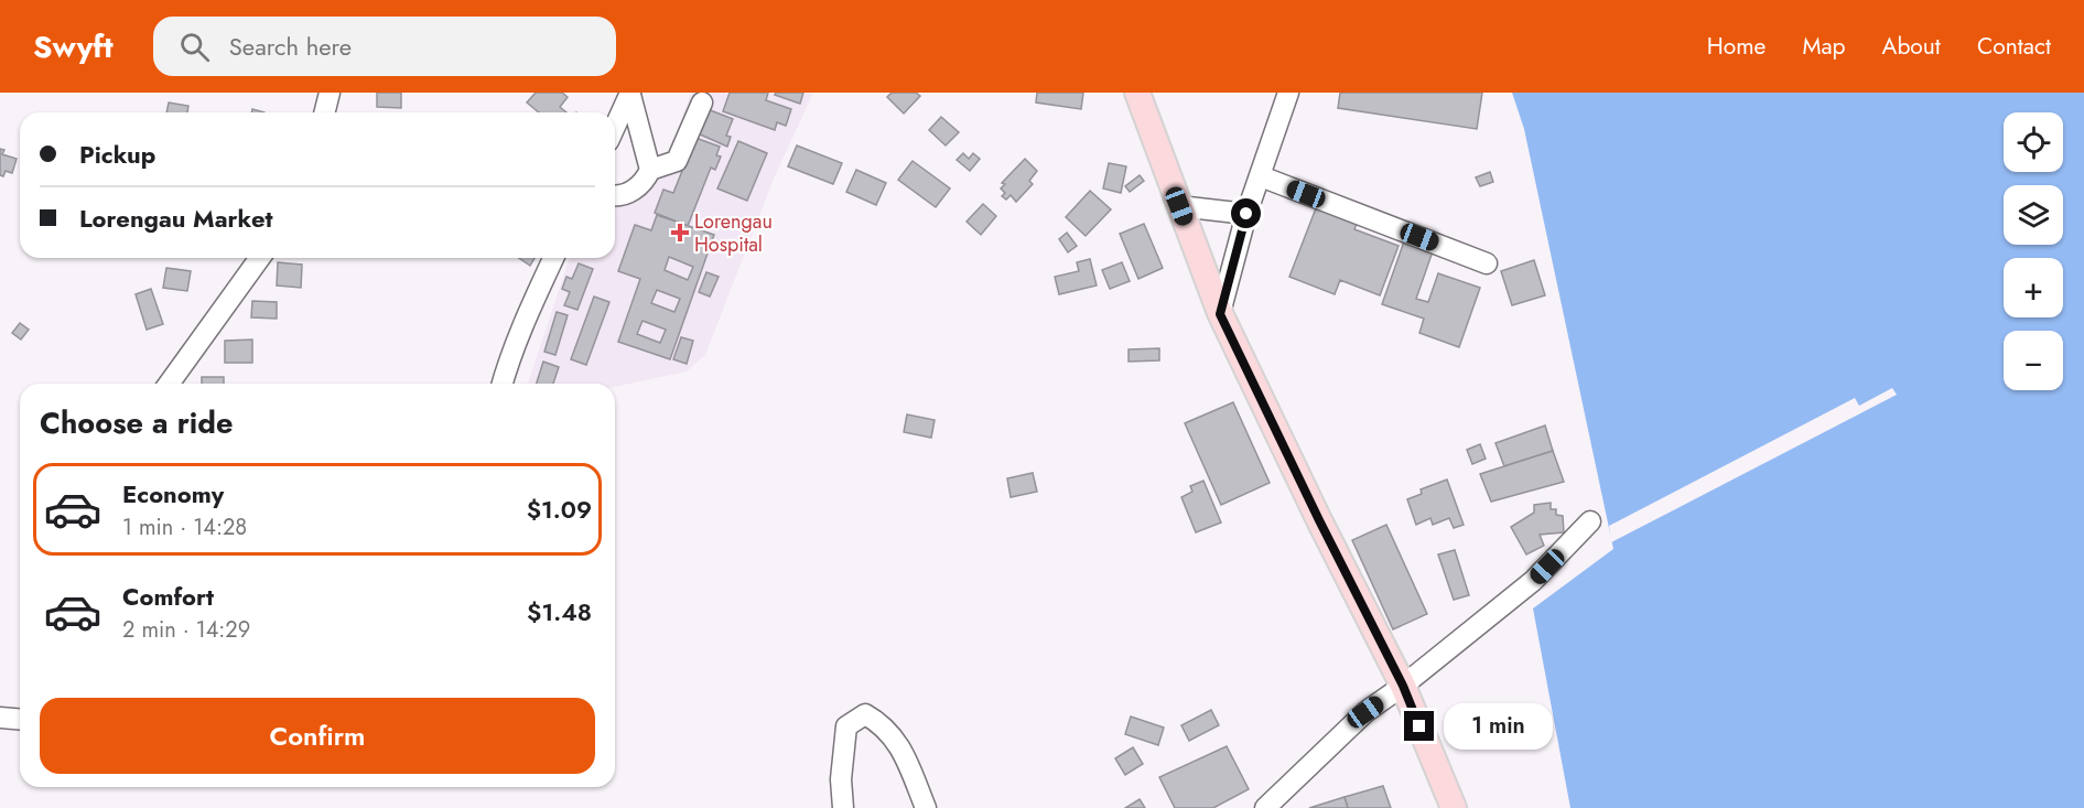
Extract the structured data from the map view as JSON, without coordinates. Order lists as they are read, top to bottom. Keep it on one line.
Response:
{"places":{"health":["Lorengau Hospital"]},"page":{"header":"Swyft","search":"Search here","nav":["Home","Map","About","Contact"],"map_buttons":["+","−"],"banner":["Pickup","Lorengau Market"],"heading":"Choose a ride","list":[{"name":"Economy","note":"1 min · 14:28","value":"$1.09"},{"name":"Comfort","note":"2 min · 14:29","value":"$1.48"}],"buttons":"Confirm","bubble":"1 min"}}
